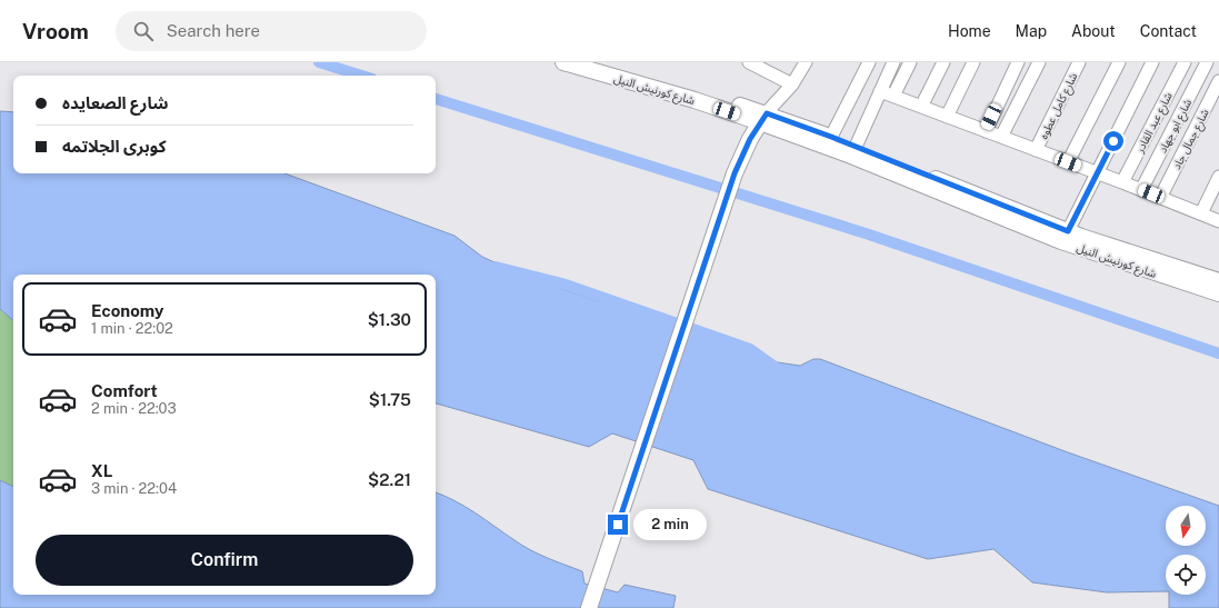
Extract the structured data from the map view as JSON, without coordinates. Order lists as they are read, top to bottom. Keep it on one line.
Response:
{"streets":{"main road":["شارع كورنيش النيل"],"street":["شارع كامل عطوه","شارع عبد القادر","شارع ابو جهاد","شارع جمال جاد"]},"north":"bottom","page":{"header":"Vroom","search":"Search here","nav":["Home","Map","About","Contact"],"banner":["شارع الصعايده","كوبرى الجلاتمه"],"list":[{"name":"Economy","note":"1 min · 22:02","value":"$1.30"},{"name":"Comfort","note":"2 min · 22:03","value":"$1.75"},{"name":"XL","note":"3 min · 22:04","value":"$2.21"}],"bubble":"2 min","buttons":"Confirm"}}
